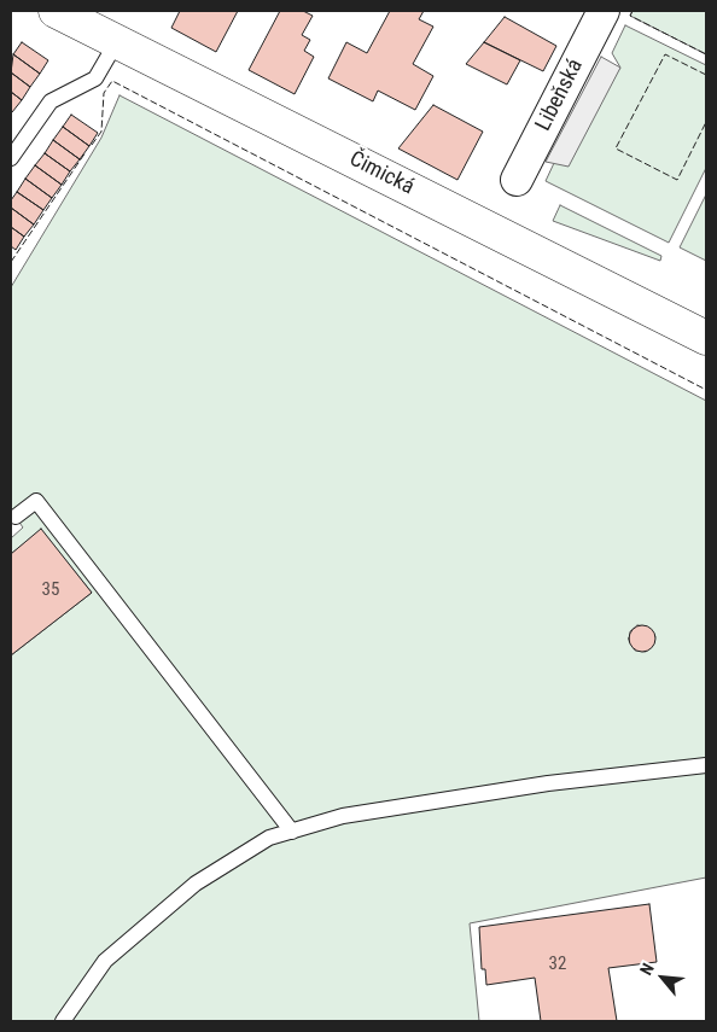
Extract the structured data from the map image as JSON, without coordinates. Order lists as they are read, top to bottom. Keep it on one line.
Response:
{"streets":{"street":["Libeňská","Čimická"]},"house_numbers":["35","32"],"north":"top left"}
